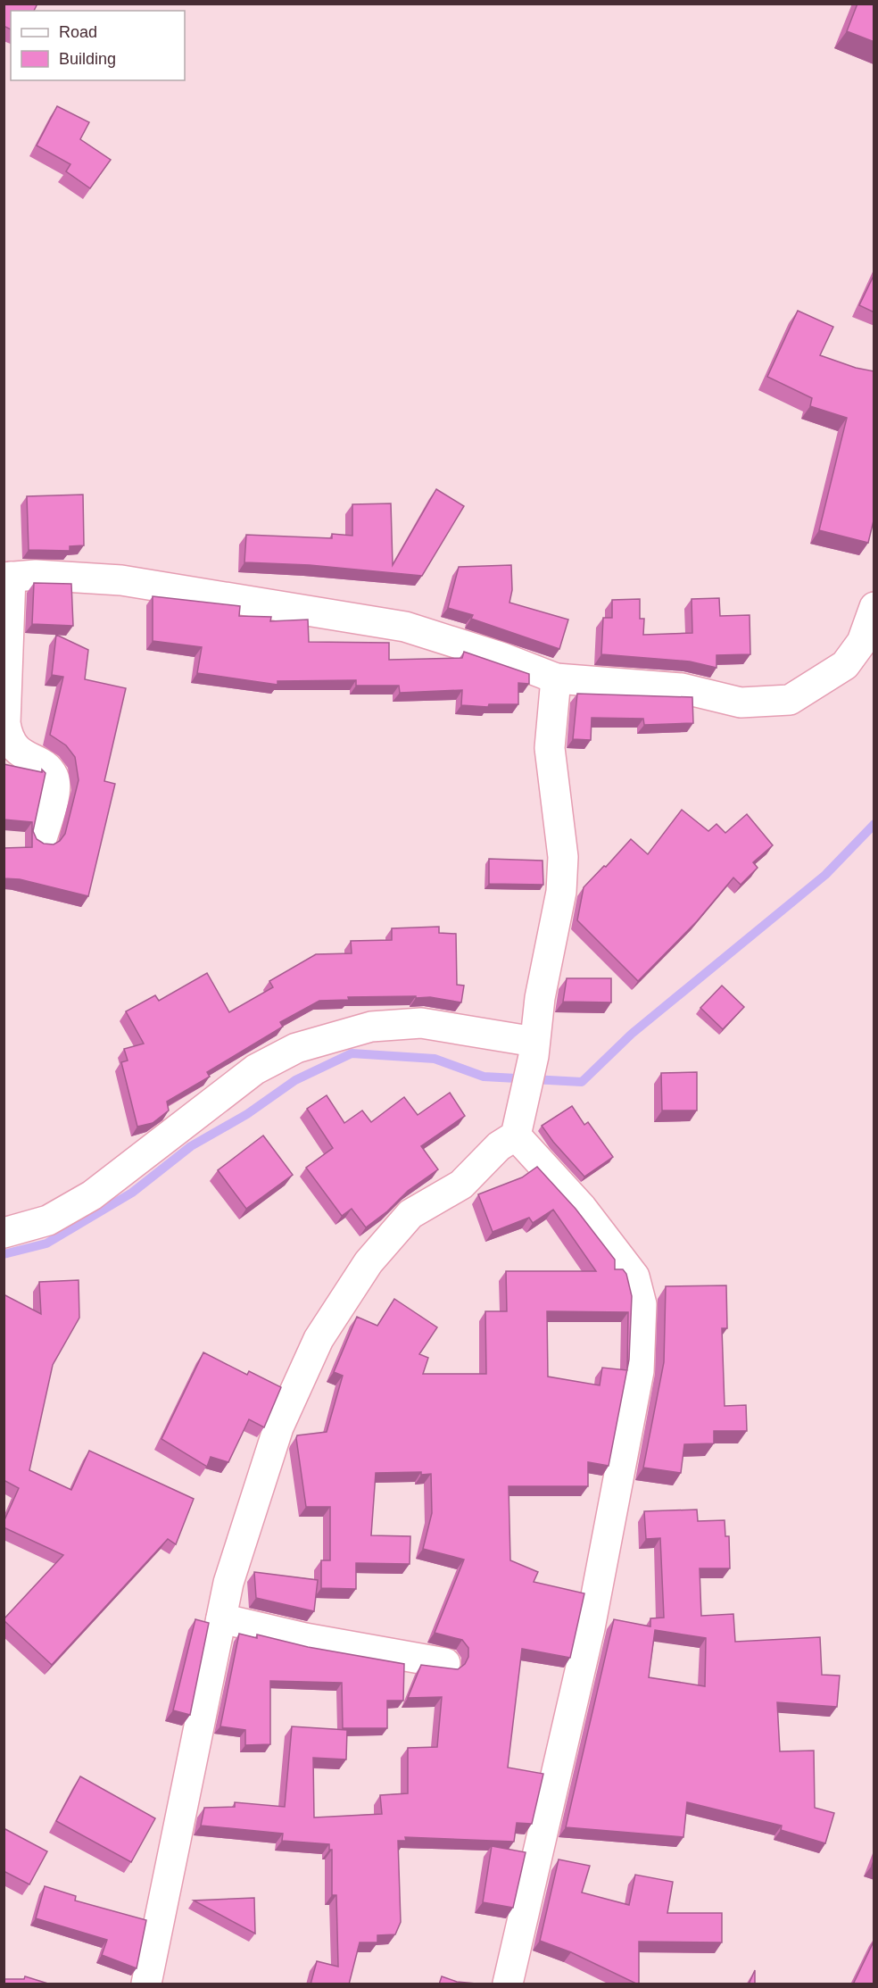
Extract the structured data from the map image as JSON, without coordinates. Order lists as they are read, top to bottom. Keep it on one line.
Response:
{"legend":["Road","Building"]}
